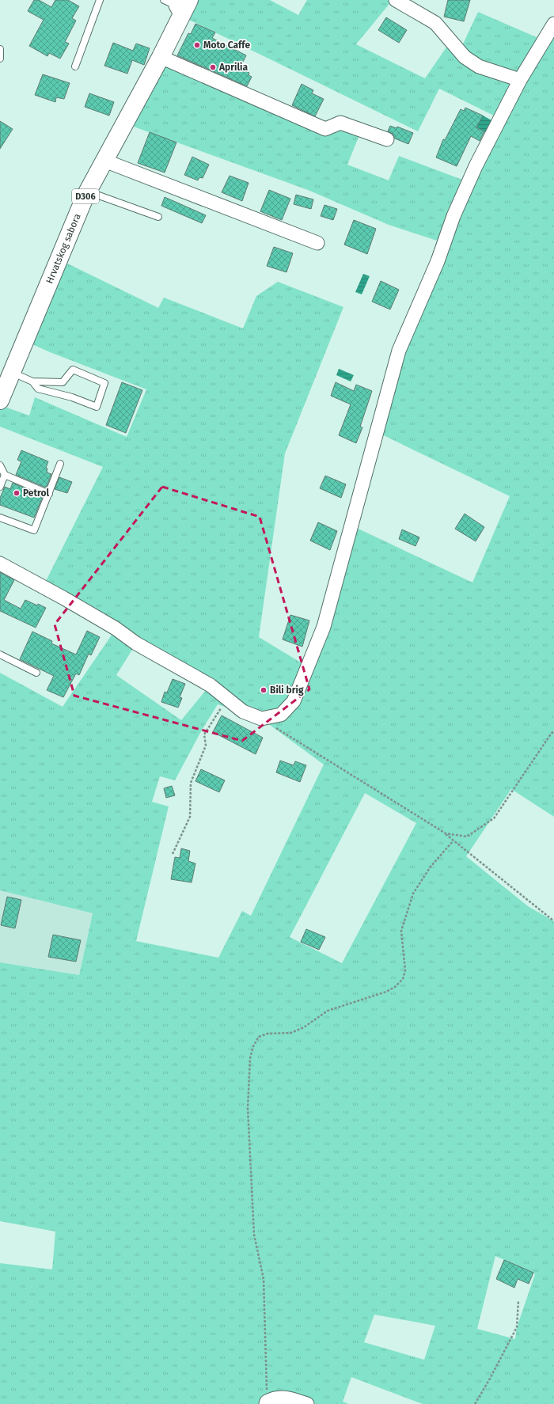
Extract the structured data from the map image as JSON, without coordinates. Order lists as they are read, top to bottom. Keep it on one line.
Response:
{"streets":{"main road":["D306","Hrvatskog sabora"]},"places":["Moto Caffe","Aprilia","Petrol","Bili brig"]}
